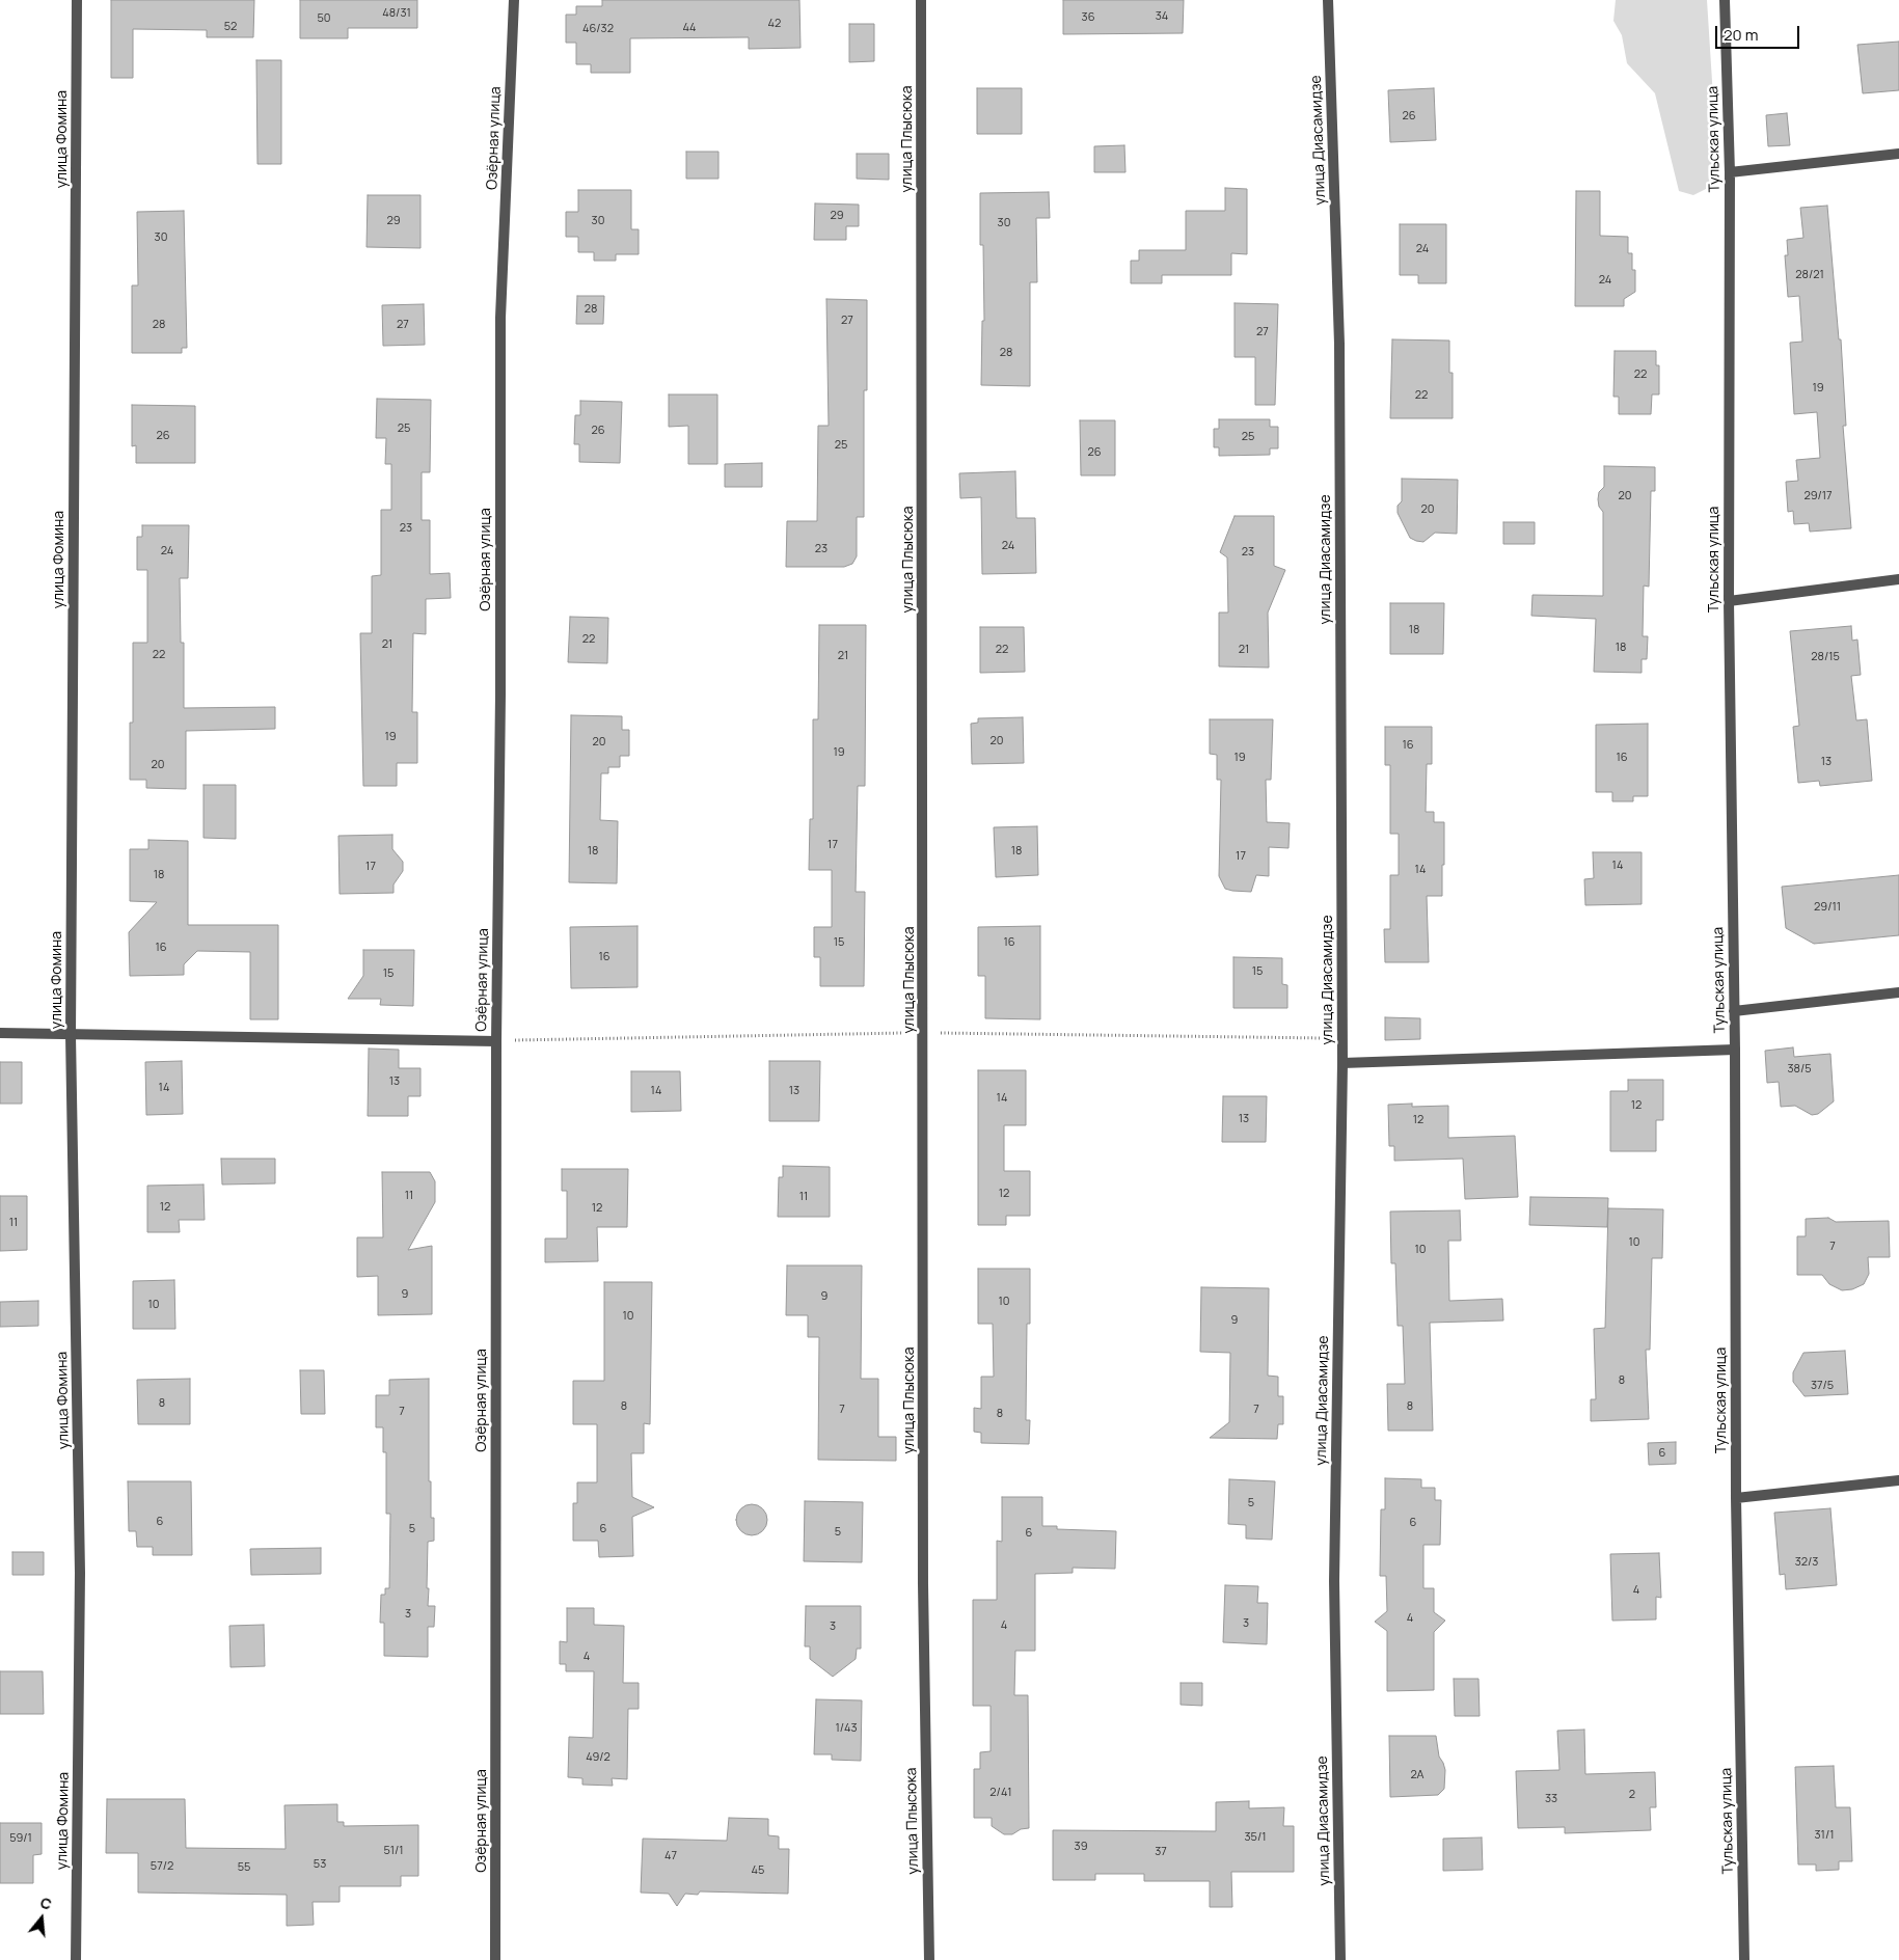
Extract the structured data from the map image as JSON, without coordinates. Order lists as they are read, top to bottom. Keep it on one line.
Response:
{"streets":{"street":["Озёрная улица","улица Фомина","улица Плысюка","Тульская улица","улица Диасамидзе"]},"house_numbers":["48/31","34","36","50","42","52","44","46/32","26","29","29","30","30","30","24","28/21","24","28","27","28","27","27","28","22","19","22","25","26","26","25","25","26","20","29/17","20","23","24","23","24","23","18","22","21","18","22","21","22","21","28/15","19","20","20","16","19","19","16","13","20","17","18","18","17","14","17","14","18","29/11","15","16","16","16","15","15","38/5","13","14","14","13","14","12","13","12","12","11","11","12","12","11","10","7","10","9","9","10","10","10","9","8","37/5","8","8","8","7","7","7","8","6","5","6","6","5","6","5","6","32/3","4","3","4","3","4","3","4","1/43","49/2","2А","2/41","2","33","31/1","35/1","59/1","39","51/1","37","47","53","57/2","55","45"],"scale_bar":"20 m","north":"top"}
